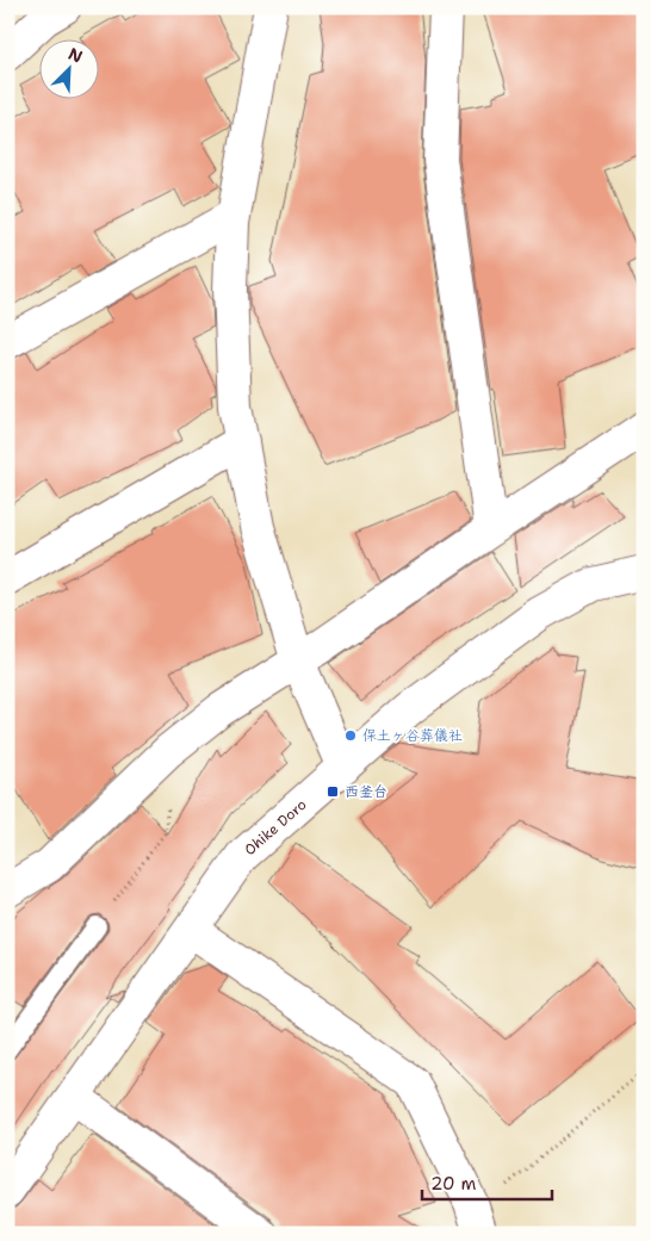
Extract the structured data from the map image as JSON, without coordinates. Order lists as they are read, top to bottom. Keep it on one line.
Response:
{"streets":{"street":["Ohike Doro"]},"places":{"other":["保土ヶ谷葬儀社"],"transit":["西釜台"]},"scale_bar":"20 m","north":"top right"}
